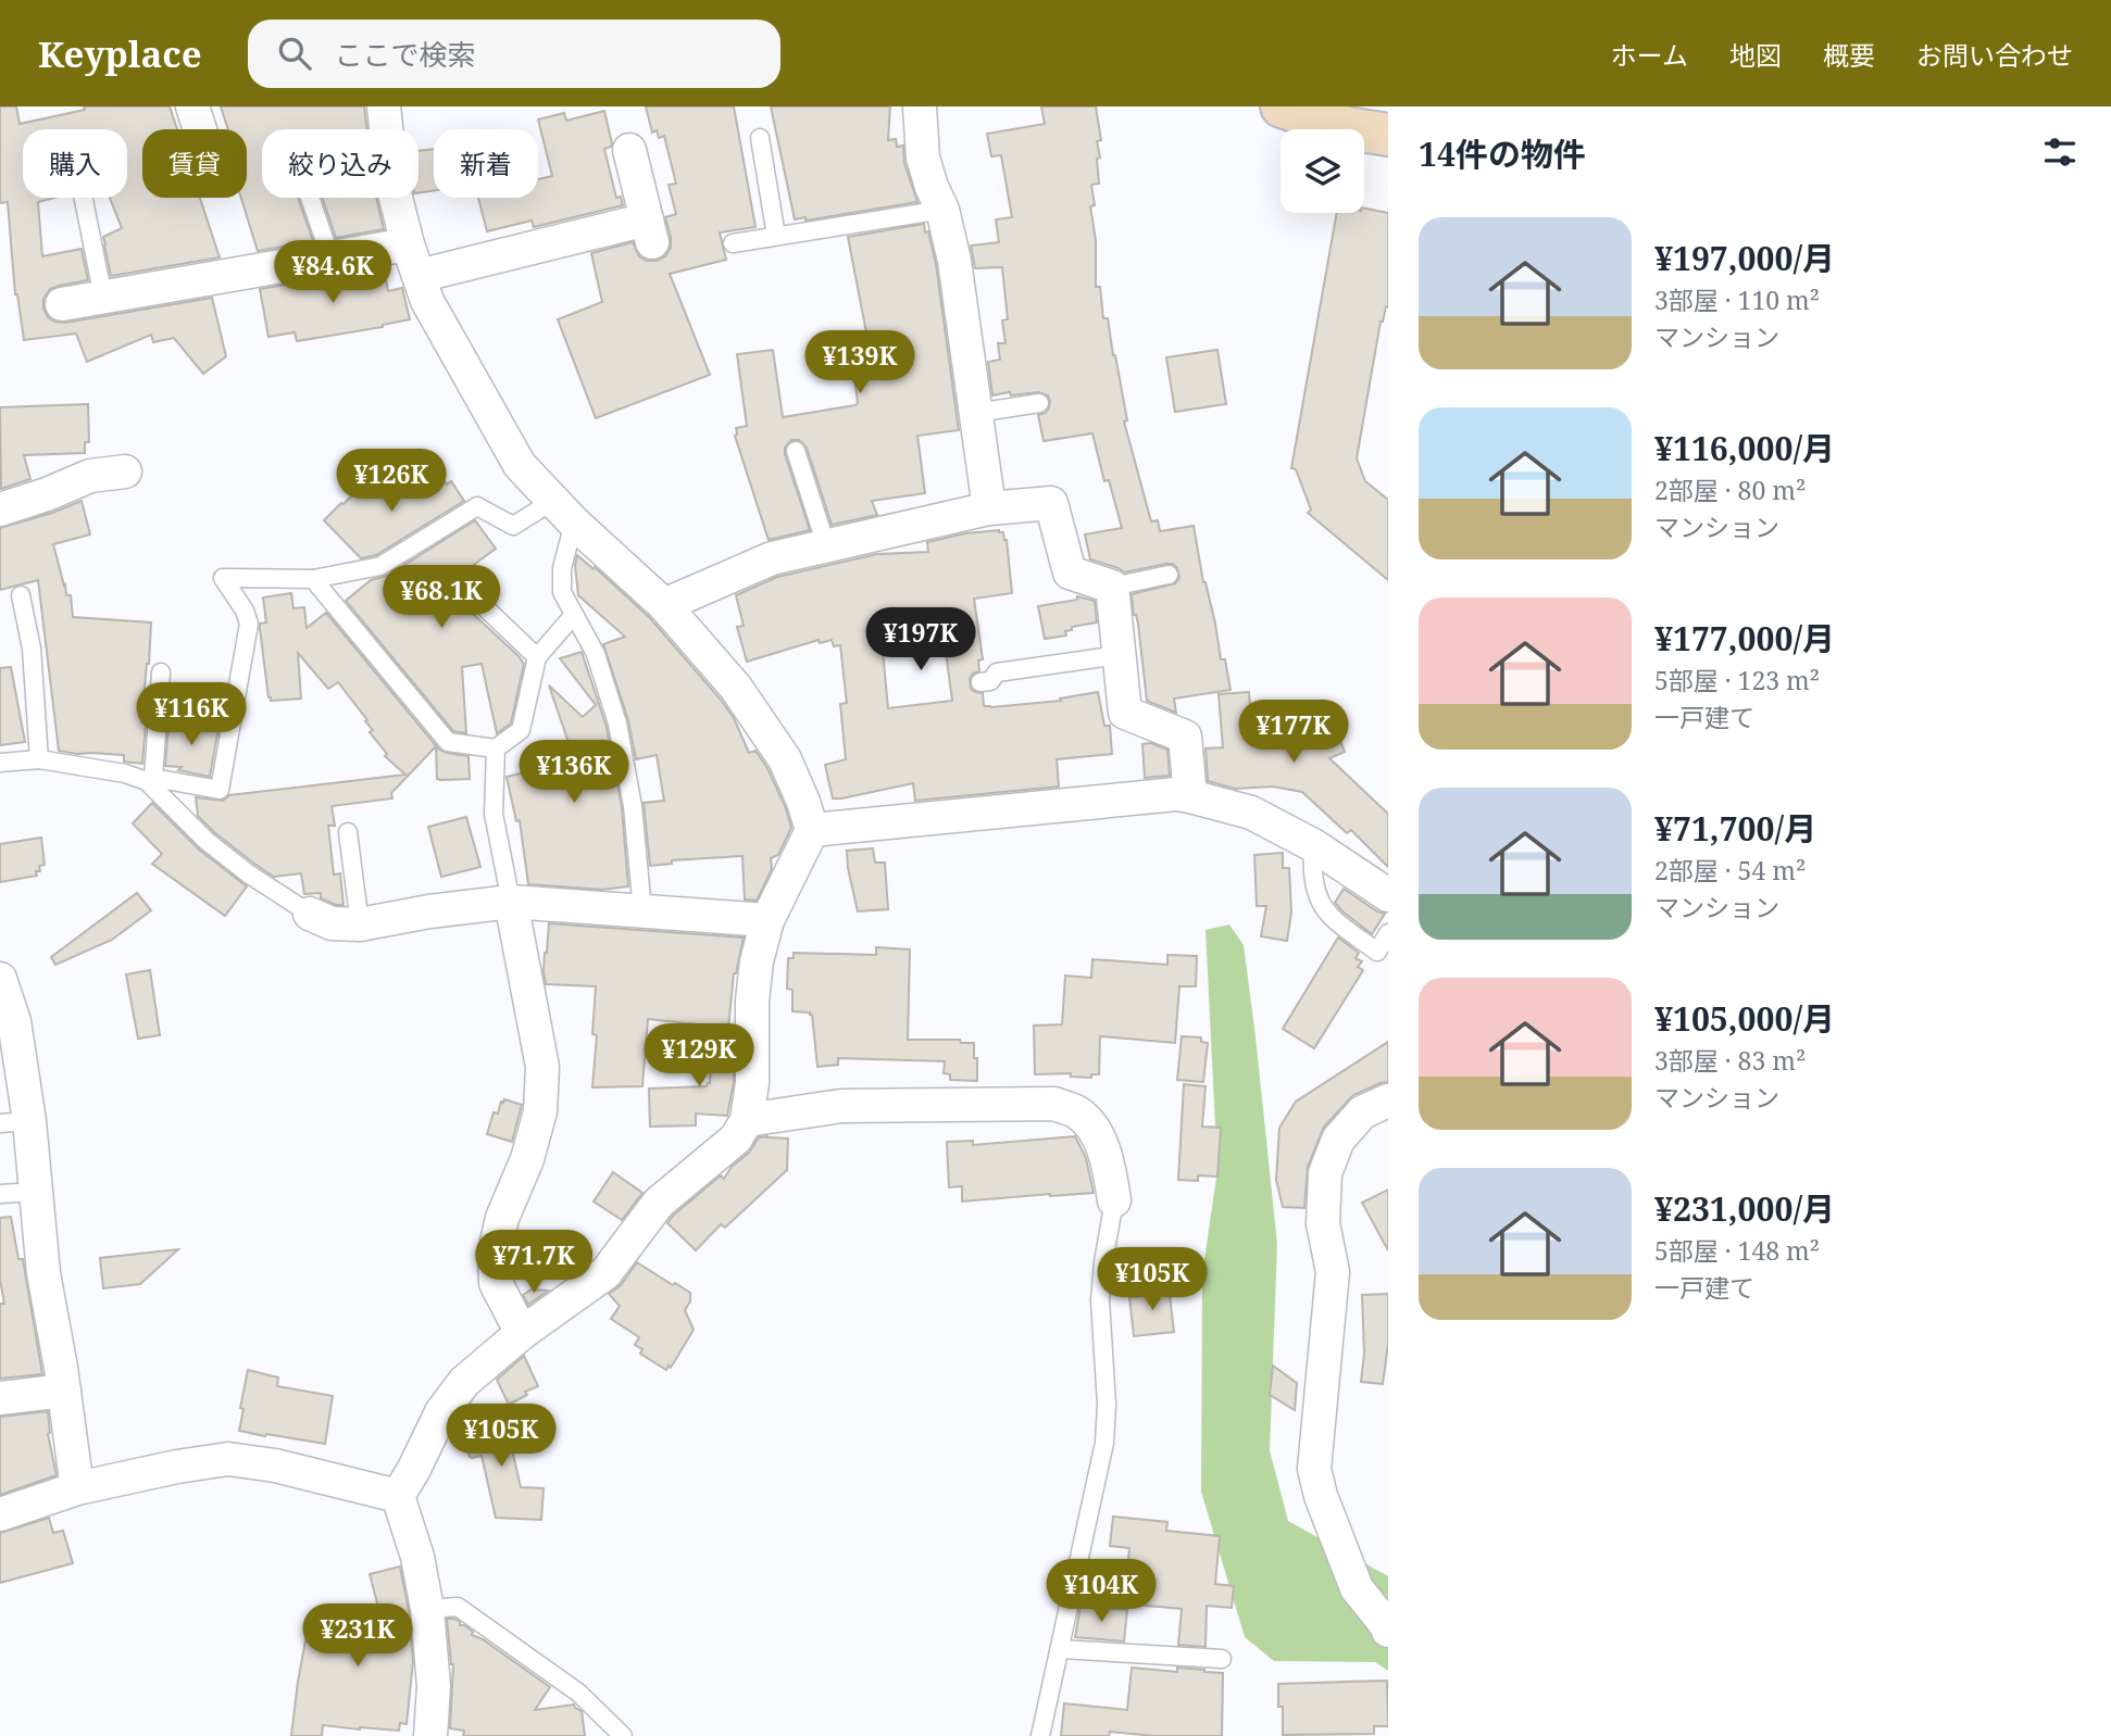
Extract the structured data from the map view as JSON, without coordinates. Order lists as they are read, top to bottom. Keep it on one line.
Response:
{"page":{"header":"Keyplace","search":"ここで検索","nav":["ホーム","地図","概要","お問い合わせ"],"heading":"14件の物件","chip":["購入","賃貸","絞り込み","新着"],"list":[{"name":"¥197,000/月","note":"3部屋 · 110 m² · マンション"},{"name":"¥116,000/月","note":"2部屋 · 80 m² · マンション"},{"name":"¥177,000/月","note":"5部屋 · 123 m² · 一戸建て"},{"name":"¥71,700/月","note":"2部屋 · 54 m² · マンション"},{"name":"¥105,000/月","note":"3部屋 · 83 m² · マンション"},{"name":"¥231,000/月","note":"5部屋 · 148 m² · 一戸建て"}],"price":["¥84.6K","¥139K","¥126K","¥68.1K","¥197K","¥116K","¥177K","¥136K","¥129K","¥71.7K","¥105K","¥105K","¥104K","¥231K"]}}
